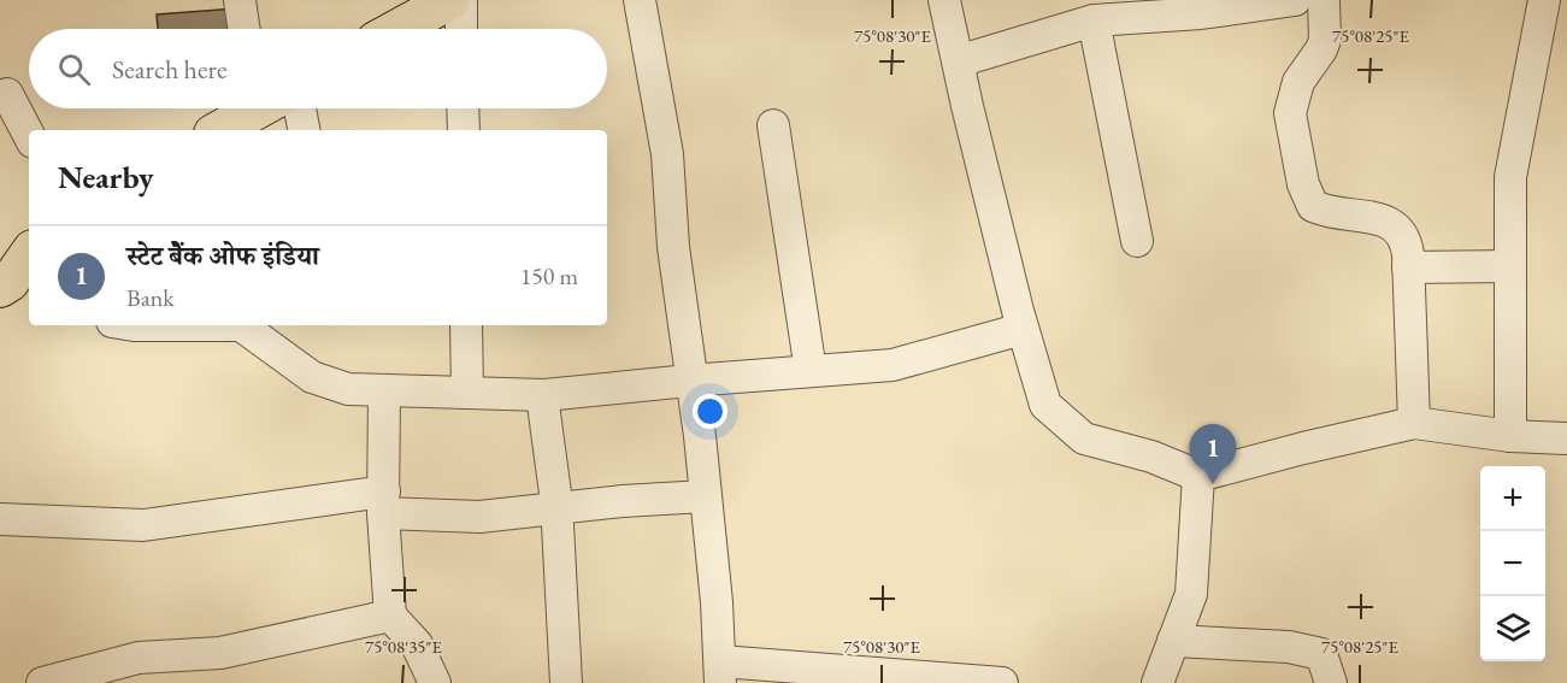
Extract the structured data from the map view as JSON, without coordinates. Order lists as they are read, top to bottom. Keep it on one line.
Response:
{"page":{"search":"Search here","heading":"Nearby","list":[{"mark":"1","name":"स्टेट बेैंक ओफ इंडिया","note":"Bank","value":"150 m"}],"pins":"1","map_buttons":["+","−"]},"coordinates":["75°08'30\"E","75°08'25\"E","75°08'35\"E"]}
